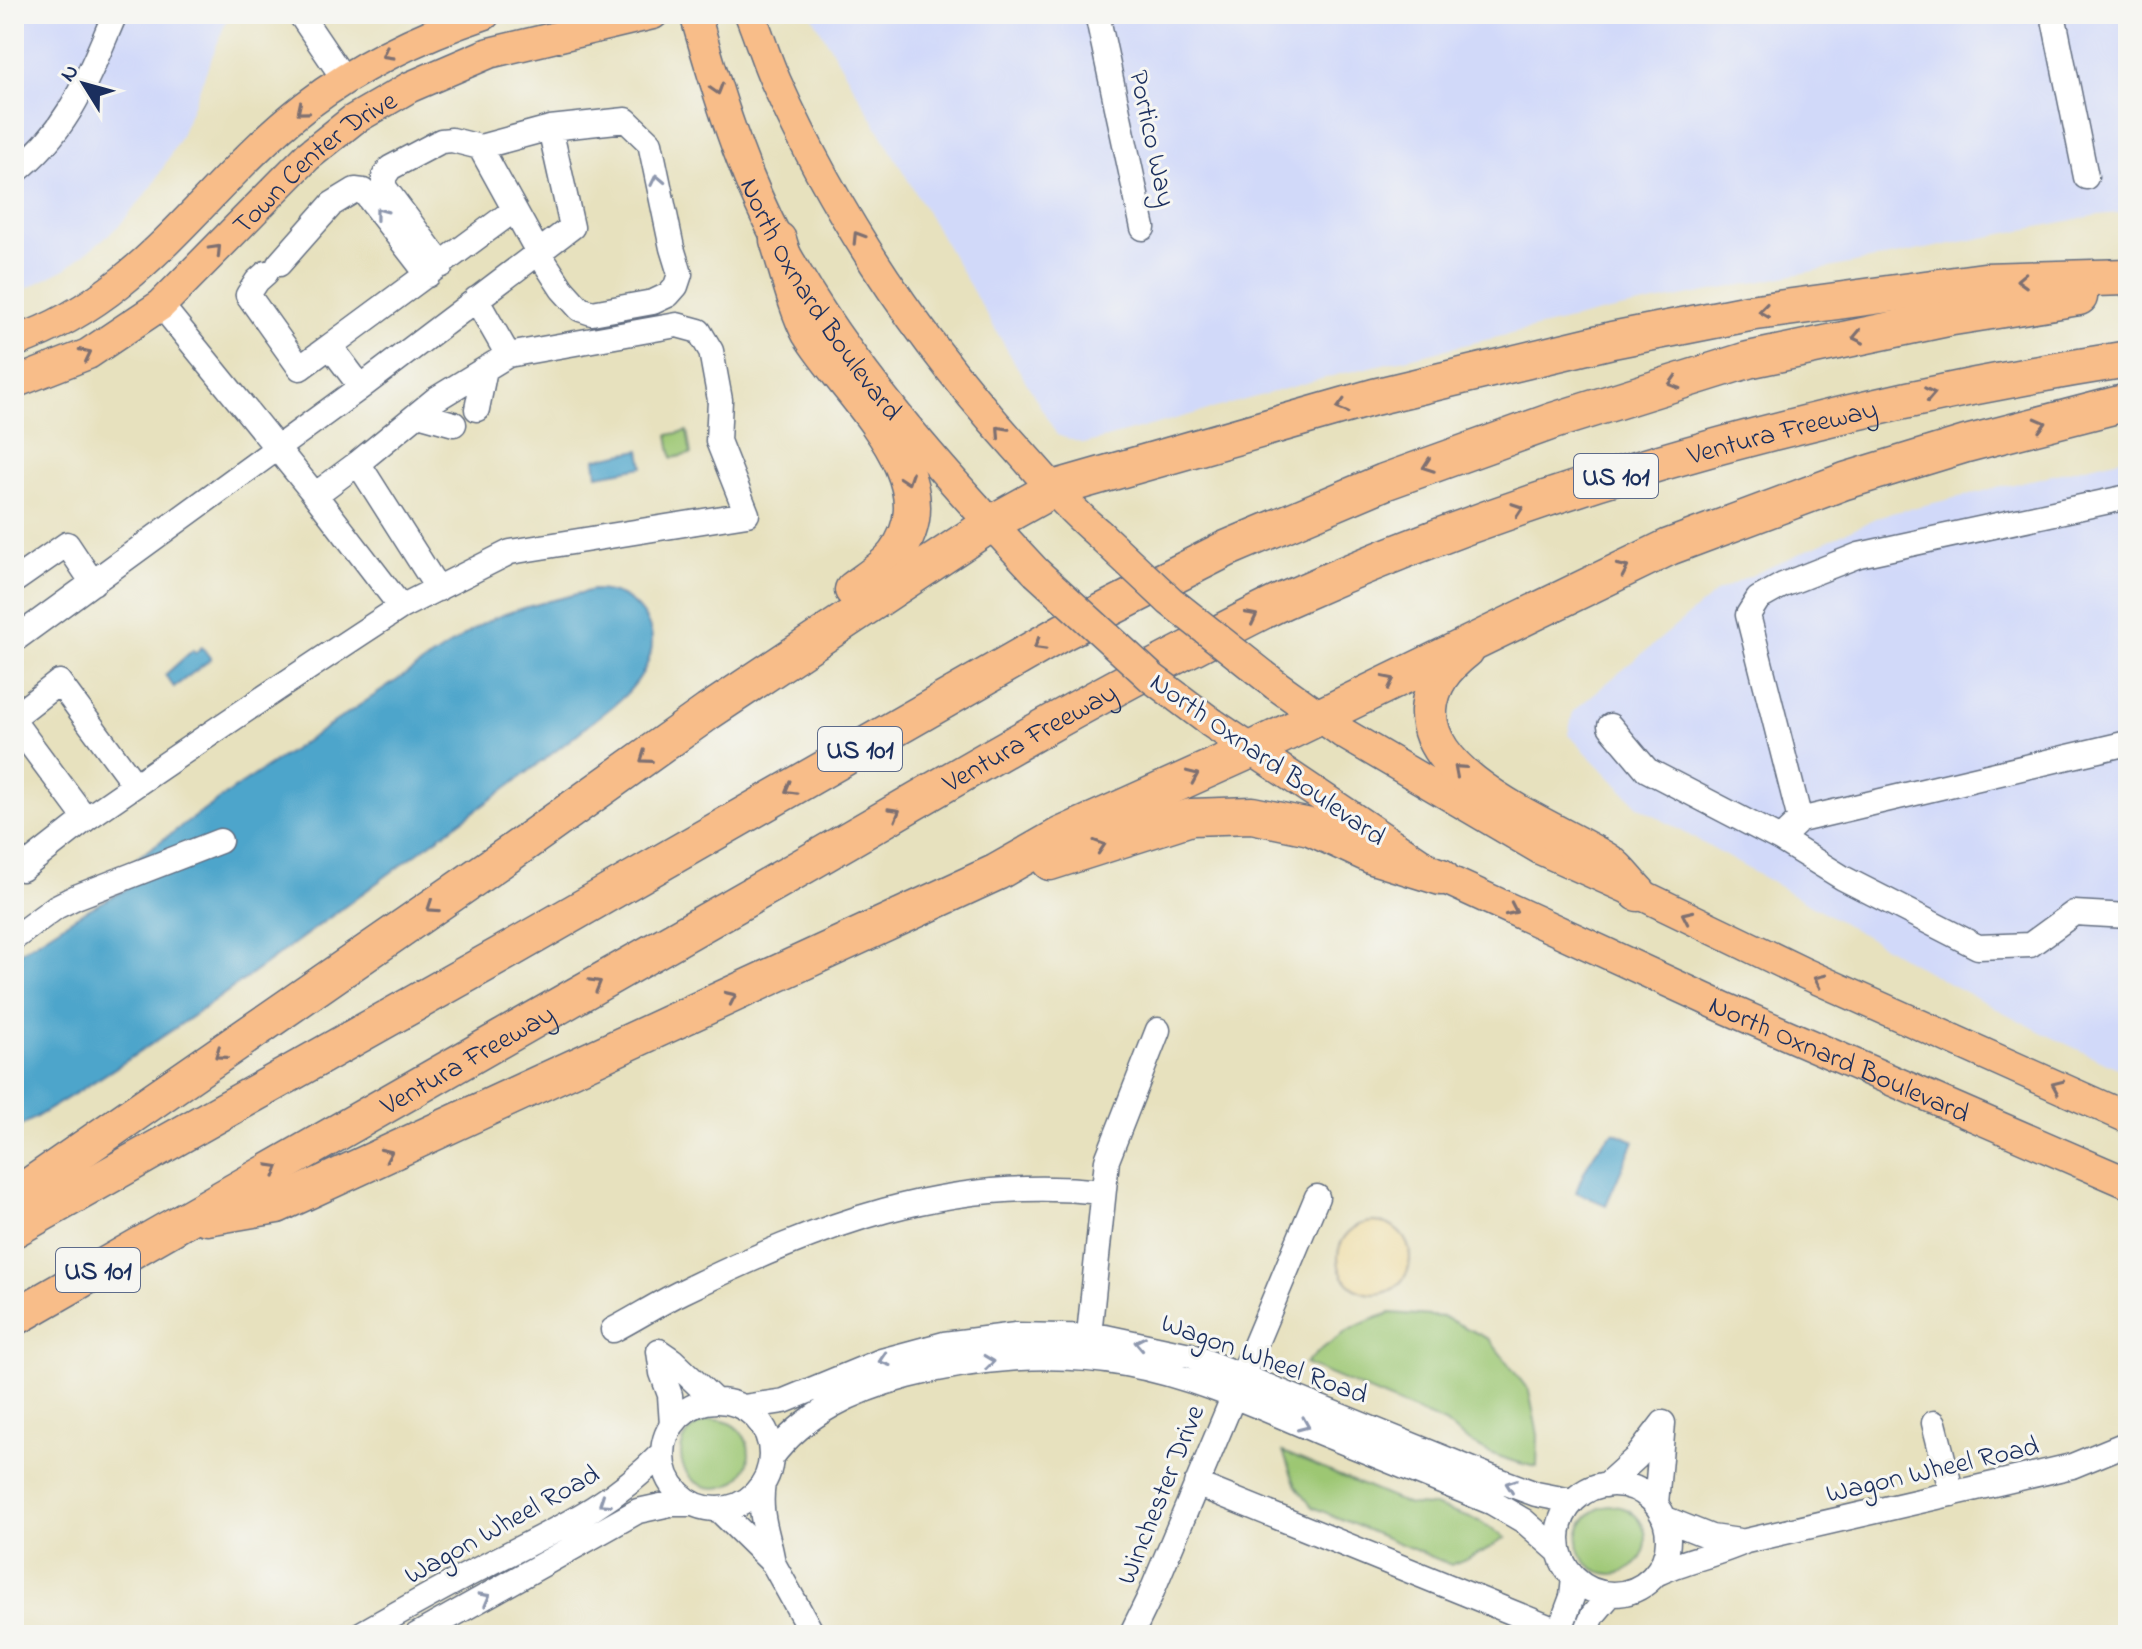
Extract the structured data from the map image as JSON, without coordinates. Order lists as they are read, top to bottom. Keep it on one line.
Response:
{"streets":{"highway":["Ventura Freeway","US 101"],"main road":["Town Center Drive","North Oxnard Boulevard"],"street":["Portico Way","Wagon Wheel Road","Winchester Drive"]},"crossings":[["Wagon Wheel Road","Winchester Drive"]],"north":"top left"}
